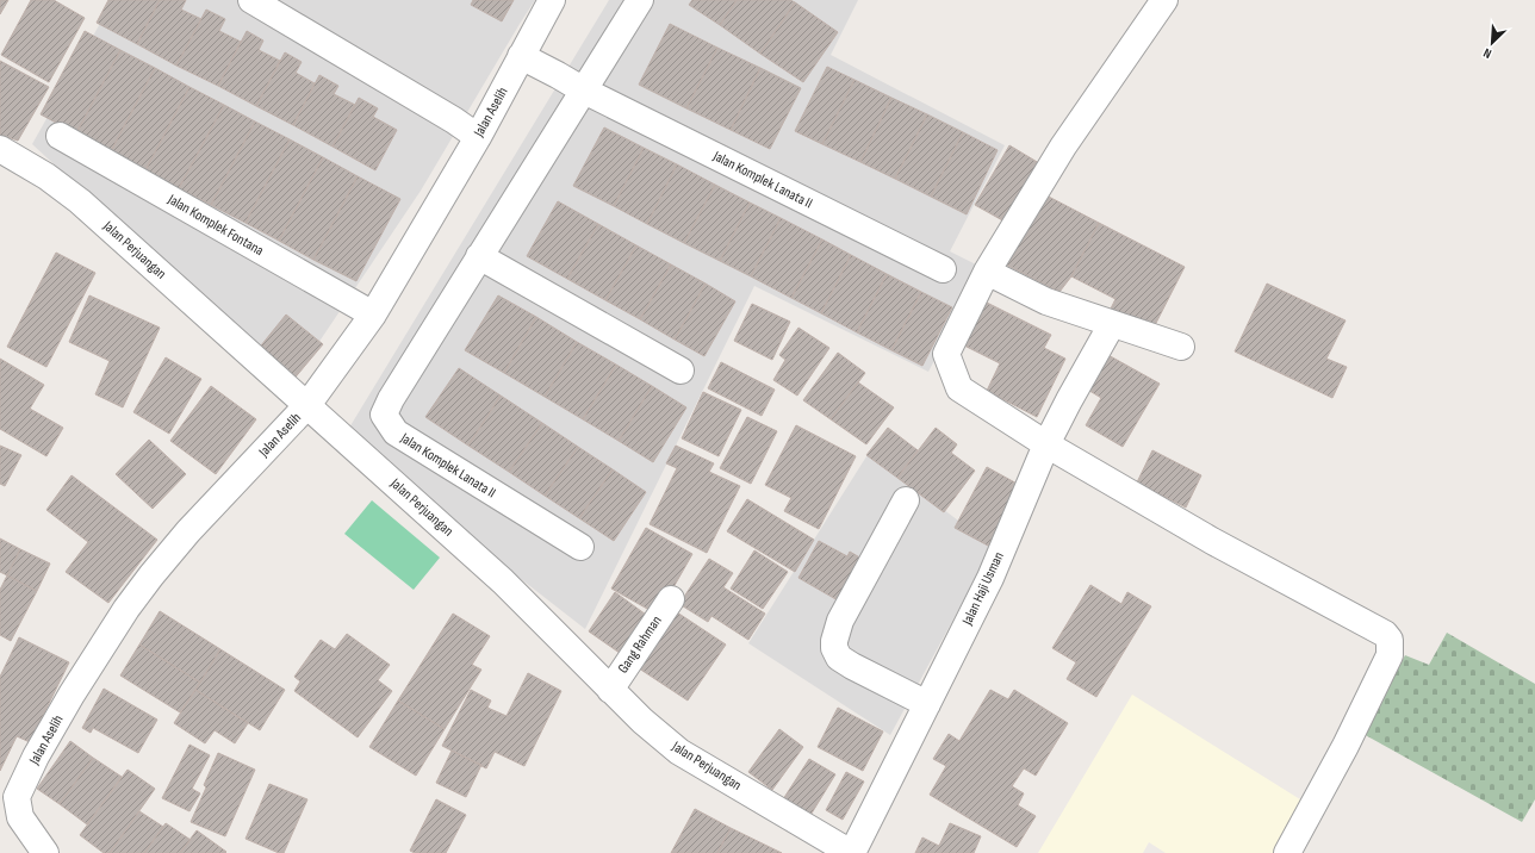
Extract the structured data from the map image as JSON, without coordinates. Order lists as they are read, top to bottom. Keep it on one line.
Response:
{"streets":{"street":["Jalan Aselih","Jalan Komplek Lanata II","Jalan Komplek Fontana","Jalan Perjuangan","Jalan Haji Usman","Gang Rahman"]},"crossings":[["Jalan Aselih","Jalan Komplek Lanata II"],["Jalan Aselih","Jalan Komplek Fontana"],["Jalan Aselih","Jalan Perjuangan"],["Jalan Perjuangan","Jalan Haji Usman"],["Jalan Perjuangan","Gang Rahman"]],"north":"bottom left"}
